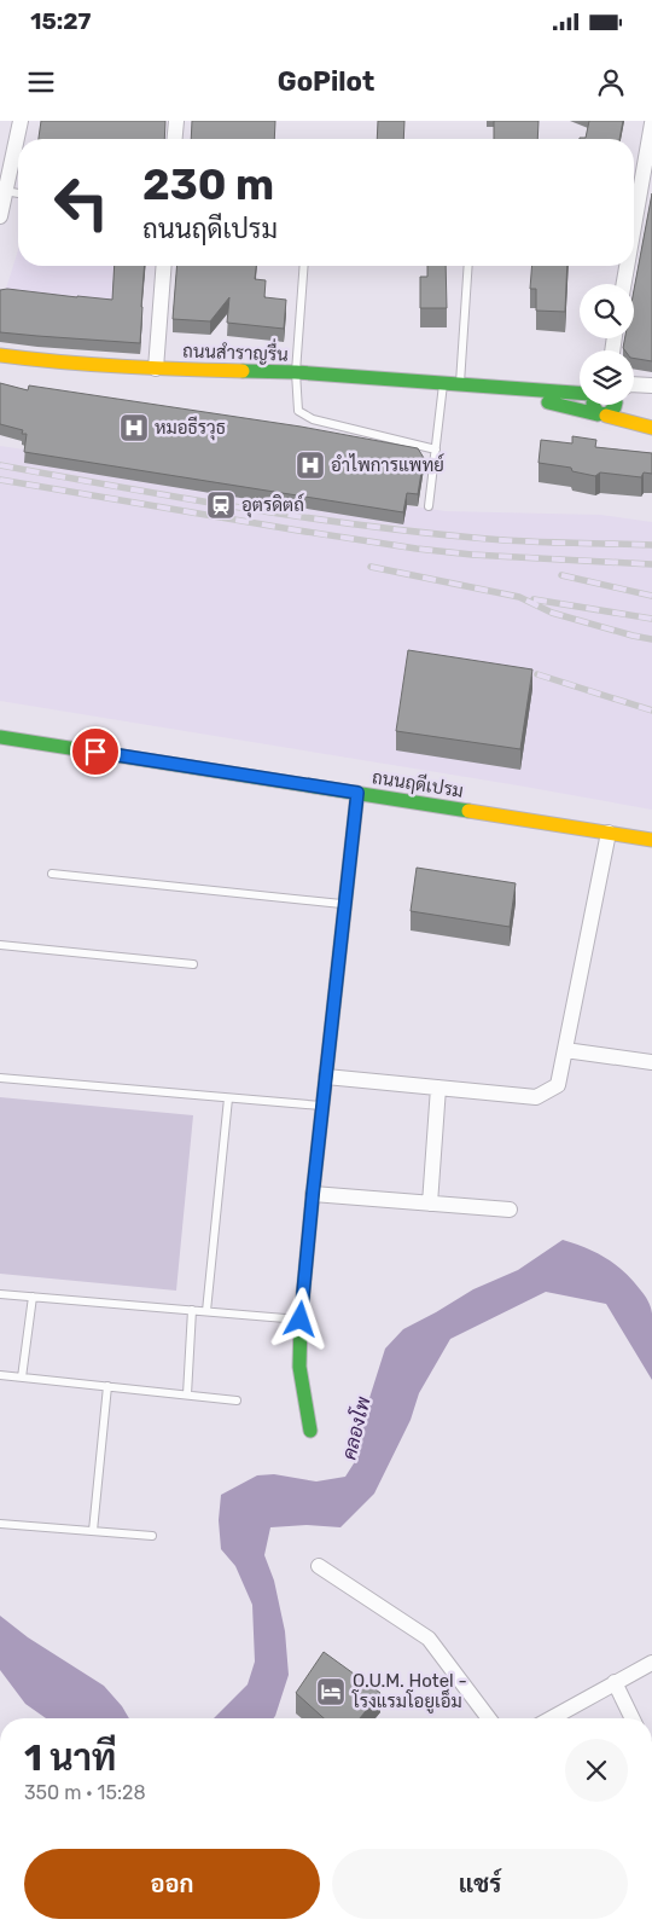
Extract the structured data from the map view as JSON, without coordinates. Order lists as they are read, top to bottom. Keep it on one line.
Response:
{"streets":{"street":["ถนนสำราญรื่น","ถนนฤดีเปรม"]},"water":["คลองโพ"],"places":{"hospital":["หมอธีรวุธ","อำไพการแพทย์"],"station":["อุตรดิตถ์"],"hotel":["O.U.M. Hotel - โรงแรมโอยูเอ็ม"]},"page":{"status":"15:27","header":"GoPilot","turn":["230 m","ถนนฤดีเปรม"],"heading":["1 นาที","350 m · 15:28"],"buttons":["ออก","แชร์"]}}
